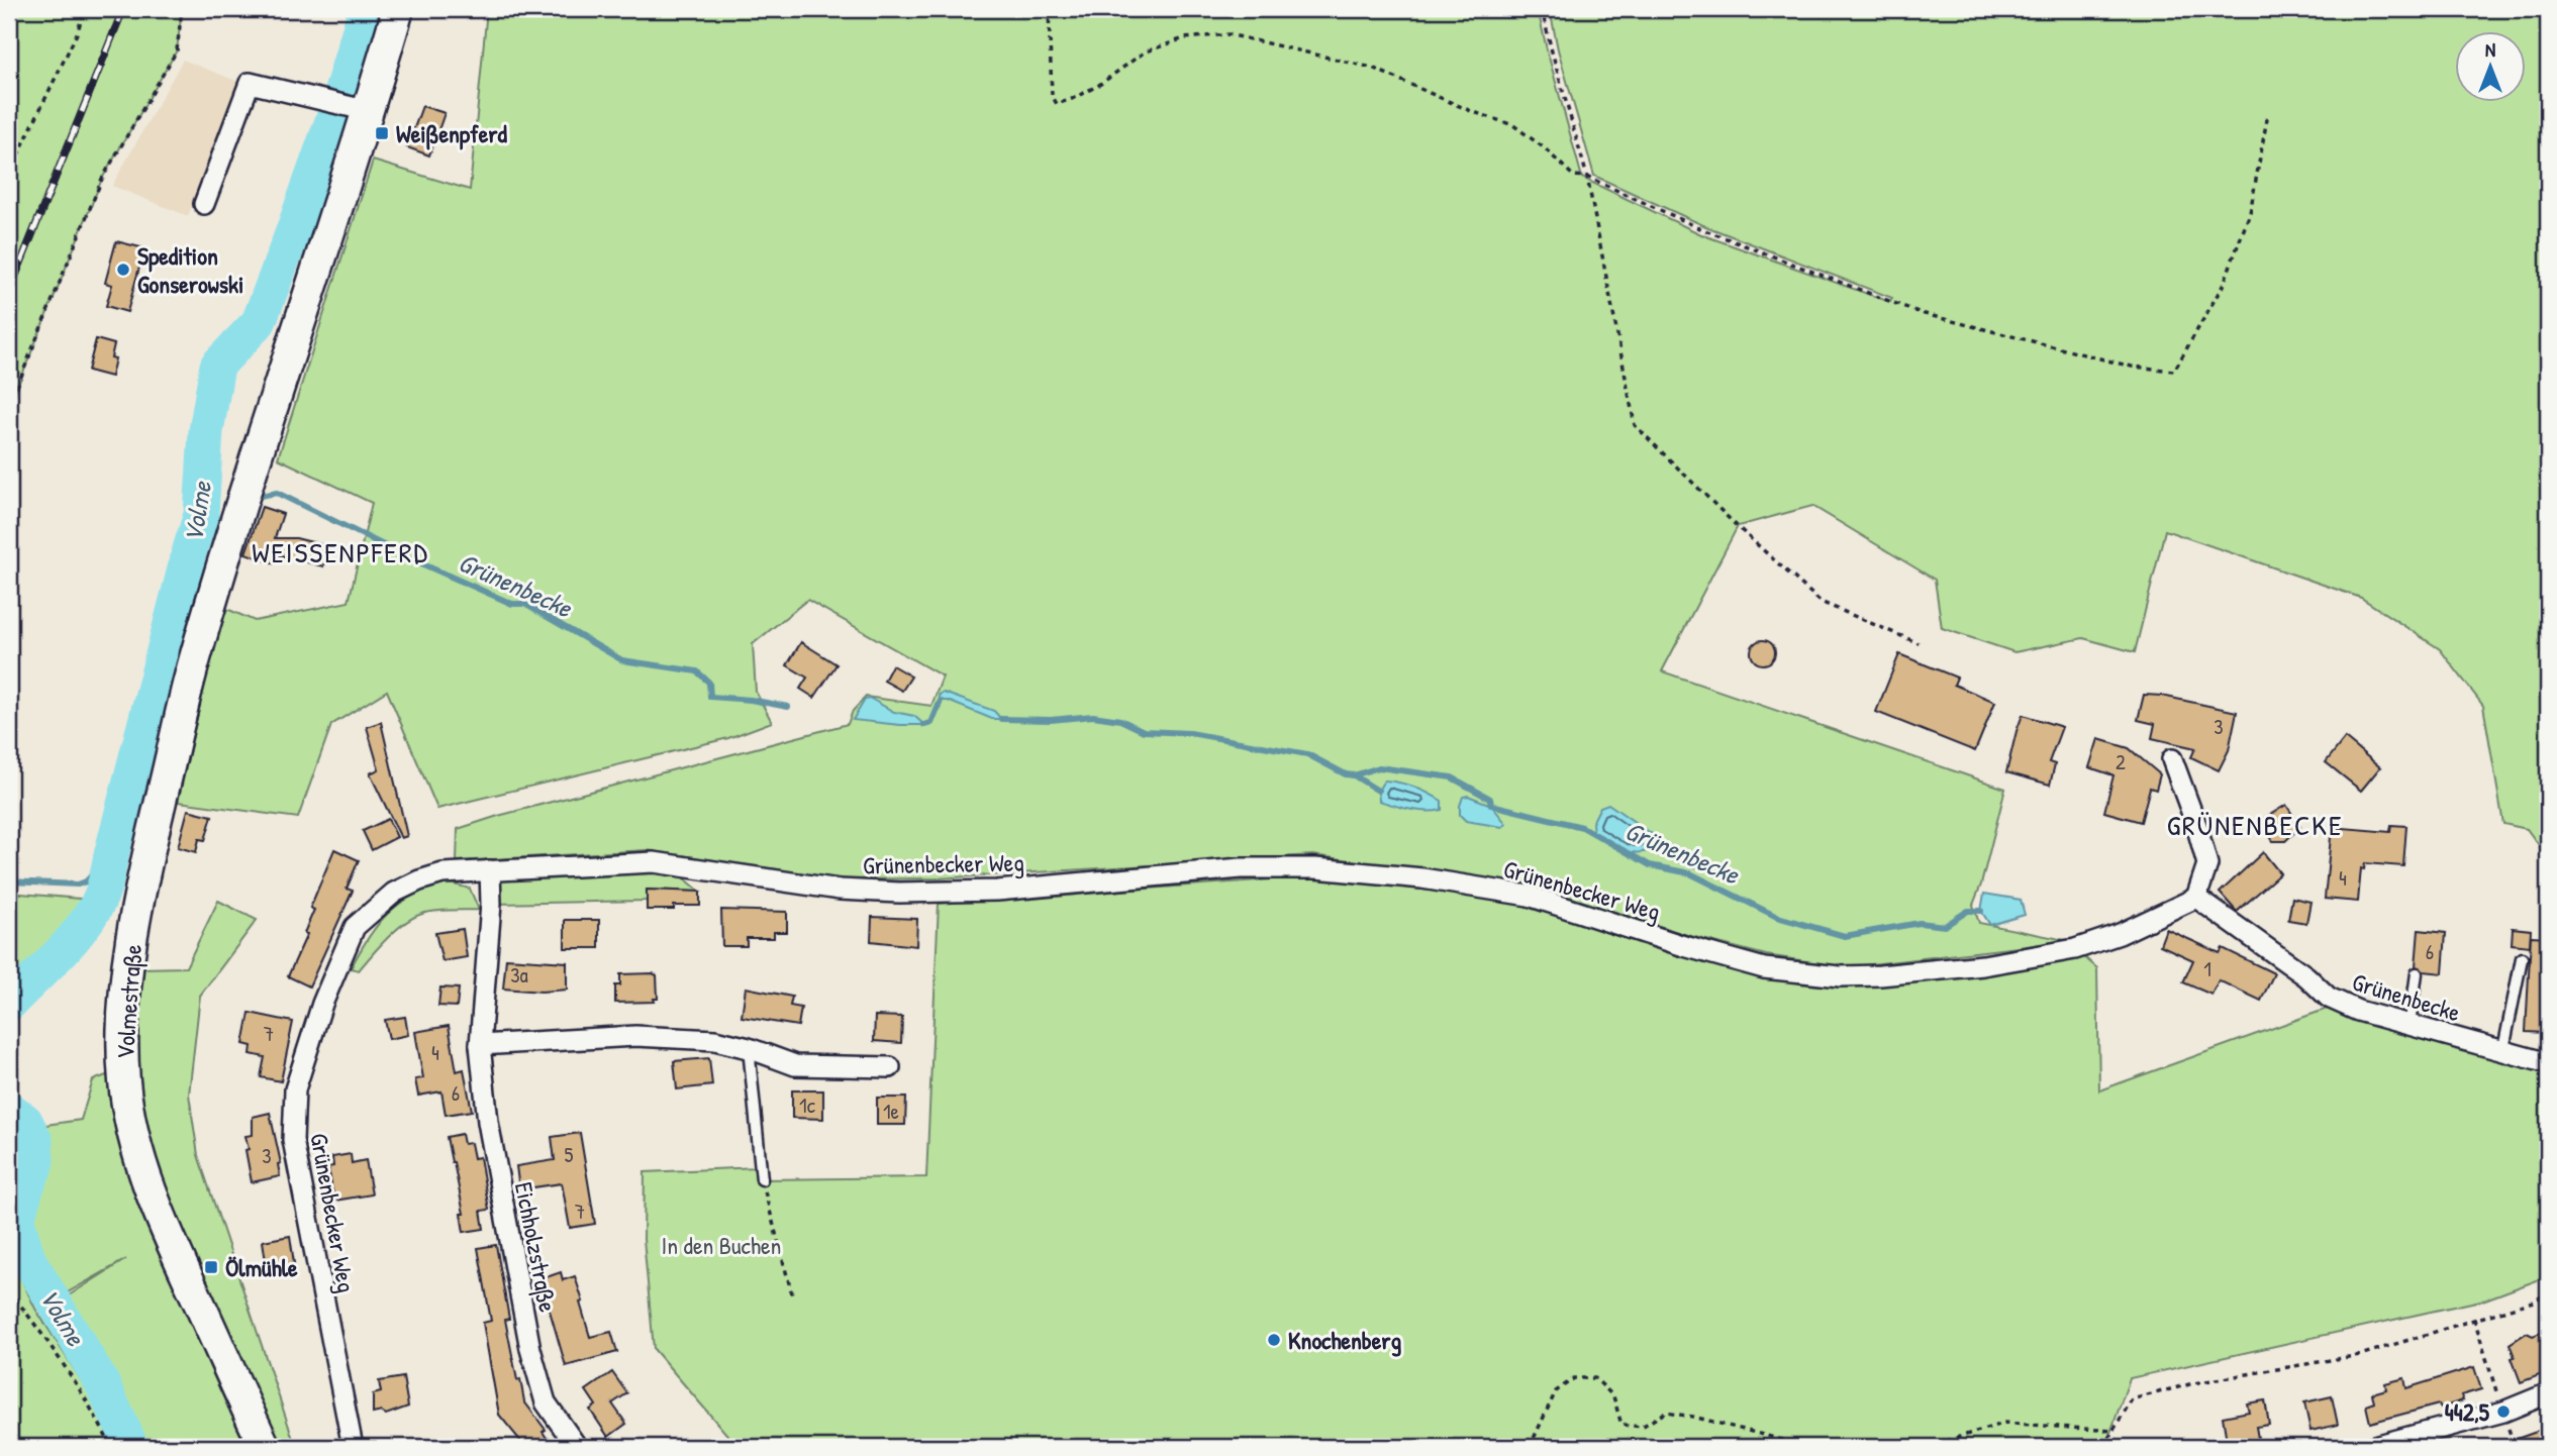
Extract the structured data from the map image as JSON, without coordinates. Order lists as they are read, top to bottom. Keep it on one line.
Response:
{"streets":{"main road":["Volmestraße"],"street":["Grünenbecker Weg","Grünenbecke","Eichholzstraße"]},"crossings":[["Grünenbecker Weg","Grünenbecke"],["Grünenbecker Weg","Eichholzstraße"]],"districts":["WEISSENPFERD","GRÜNENBECKE"],"water":["Volme","Grünenbecke"],"parks":["In den Buchen"],"places":{"transit":["Weißenpferd","Ölmühle"],"other":["Spedition Gonserowski","Knochenberg","442,5"]},"house_numbers":["3","2","4","6","1","3a","7","4","6","1c","1e","5","3","7"],"north":"top"}
